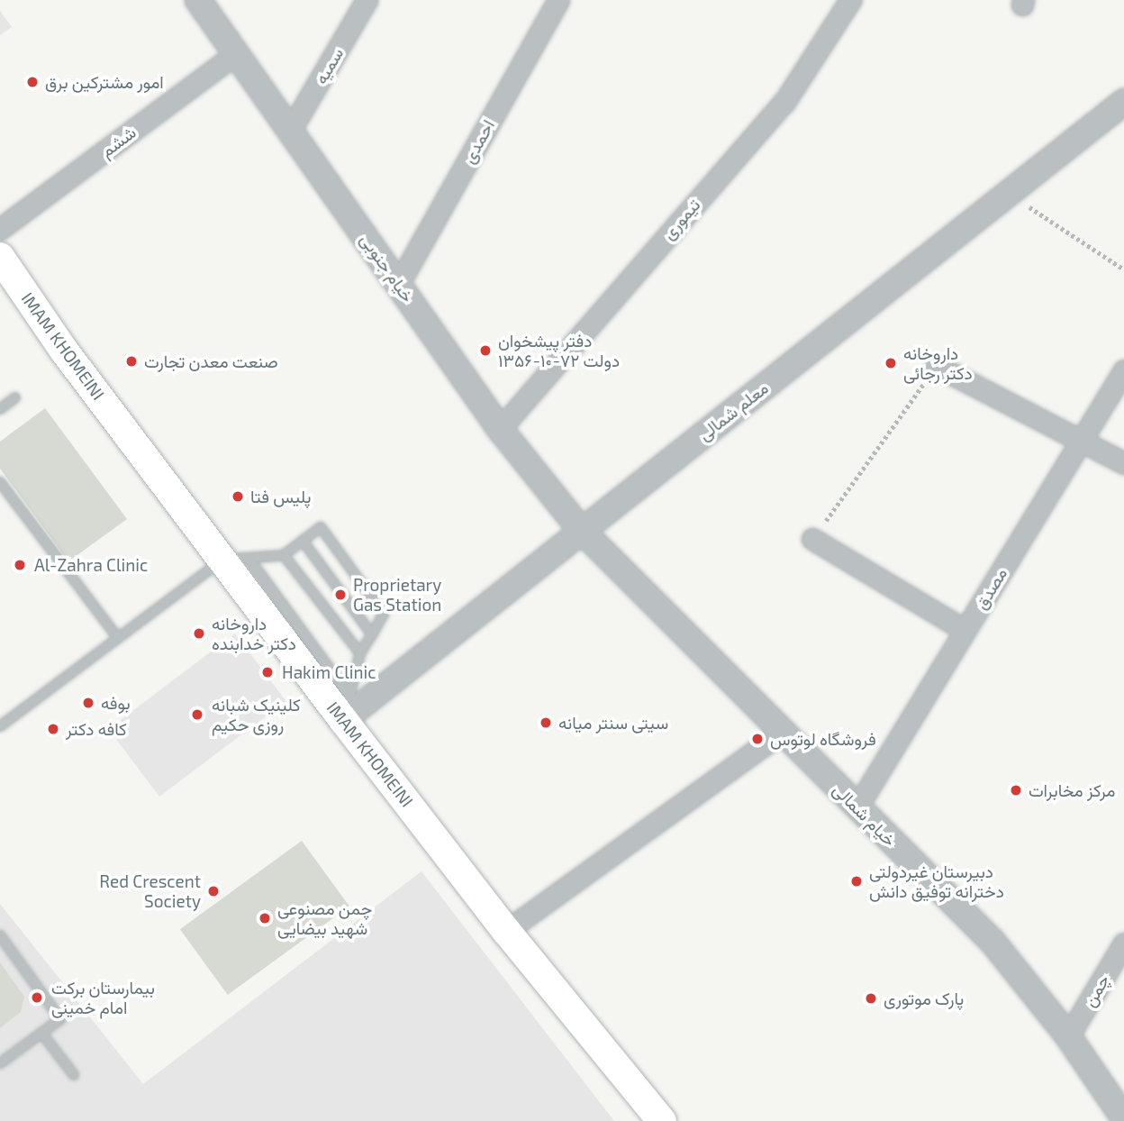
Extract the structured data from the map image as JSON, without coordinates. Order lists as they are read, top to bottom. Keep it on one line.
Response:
{"streets":{"main road":["IMAM KHOMEINI"],"street":["سميه","ششم","احمدی","تیموری","خیام جنوبی","معلم شمالی","مصدق","خیام شمالی","چمن"]},"crossings":[["سميه","خیام جنوبی"],["ششم","خیام جنوبی"],["احمدی","خیام جنوبی"],["تیموری","خیام جنوبی"],["خیام جنوبی","معلم شمالی"],["خیام جنوبی","خیام شمالی"],["IMAM KHOMEINI","معلم شمالی"],["معلم شمالی","خیام شمالی"],["مصدق","خیام شمالی"],["خیام شمالی","چمن"]],"places":["امور مشترکین برق","دفتر پیشخوان دولت ۷۲-۱۰-۱۳۵۶","صنعت معدن تجارت","داروخانه دکتر رجائی","پلیس فتا","Al-Zahra Clinic","Proprietary Gas Station","داروخانه دکتر خدابنده","Hakim Clinic","بوفه","کلینیک شبانه روزی حکیم","سیتی سنتر میانه","کافه دکتر","فروشگاه لوتوس","مرکز مخابرات","دبیرستان غیردولتی دخترانه توفیق دانش","Red Crescent Society","چمن مصنوعی شهید بیضایی","بیمارستان برکت امام خمینی","پارک موتوری"]}
